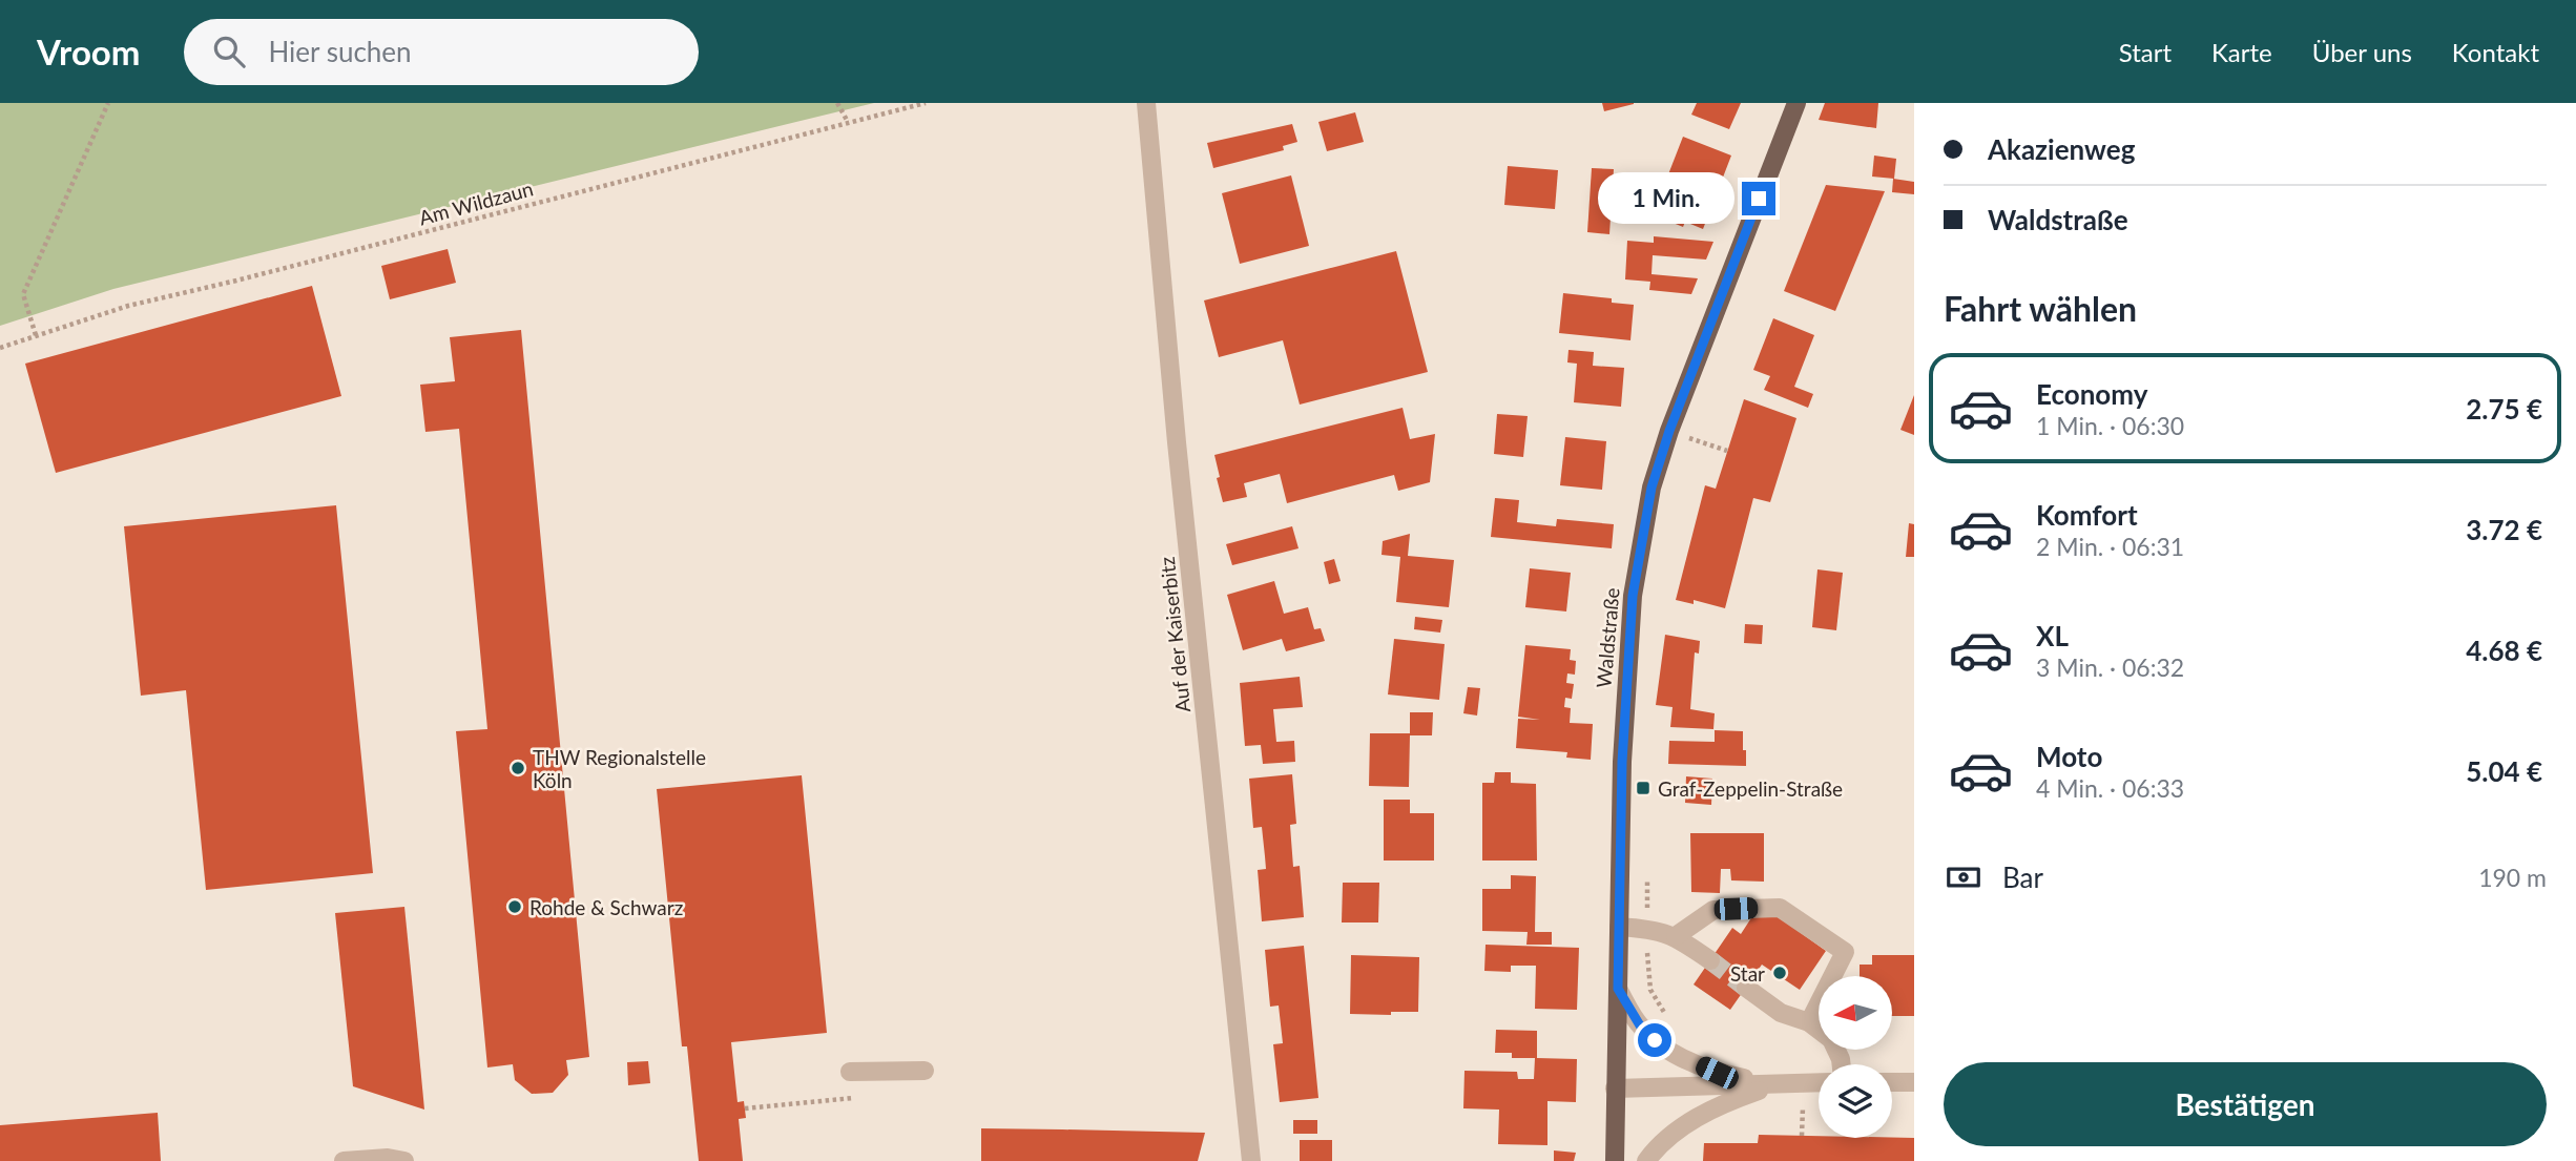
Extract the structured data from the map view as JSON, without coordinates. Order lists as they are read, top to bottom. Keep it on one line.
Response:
{"streets":{"main road":["Waldstraße"],"street":["Auf der Kaiserbitz"],"path":["Am Wildzaun"]},"places":{"other":["THW Regionalstelle Köln","Rohde & Schwarz","Star"],"transit":["Graf-Zeppelin-Straße"]},"north":"left","page":{"header":"Vroom","search":"Hier suchen","nav":["Start","Karte","Über uns","Kontakt"],"banner":["Akazienweg","Waldstraße"],"bubble":"1 Min.","heading":"Fahrt wählen","list":[{"name":"Economy","note":"1 Min. · 06:30","value":"2.75 €"},{"name":"Komfort","note":"2 Min. · 06:31","value":"3.72 €"},{"name":"XL","note":"3 Min. · 06:32","value":"4.68 €"},{"name":"Moto","note":"4 Min. · 06:33","value":"5.04 €"}],"pay":["Bar","190 m"],"buttons":"Bestätigen"}}
